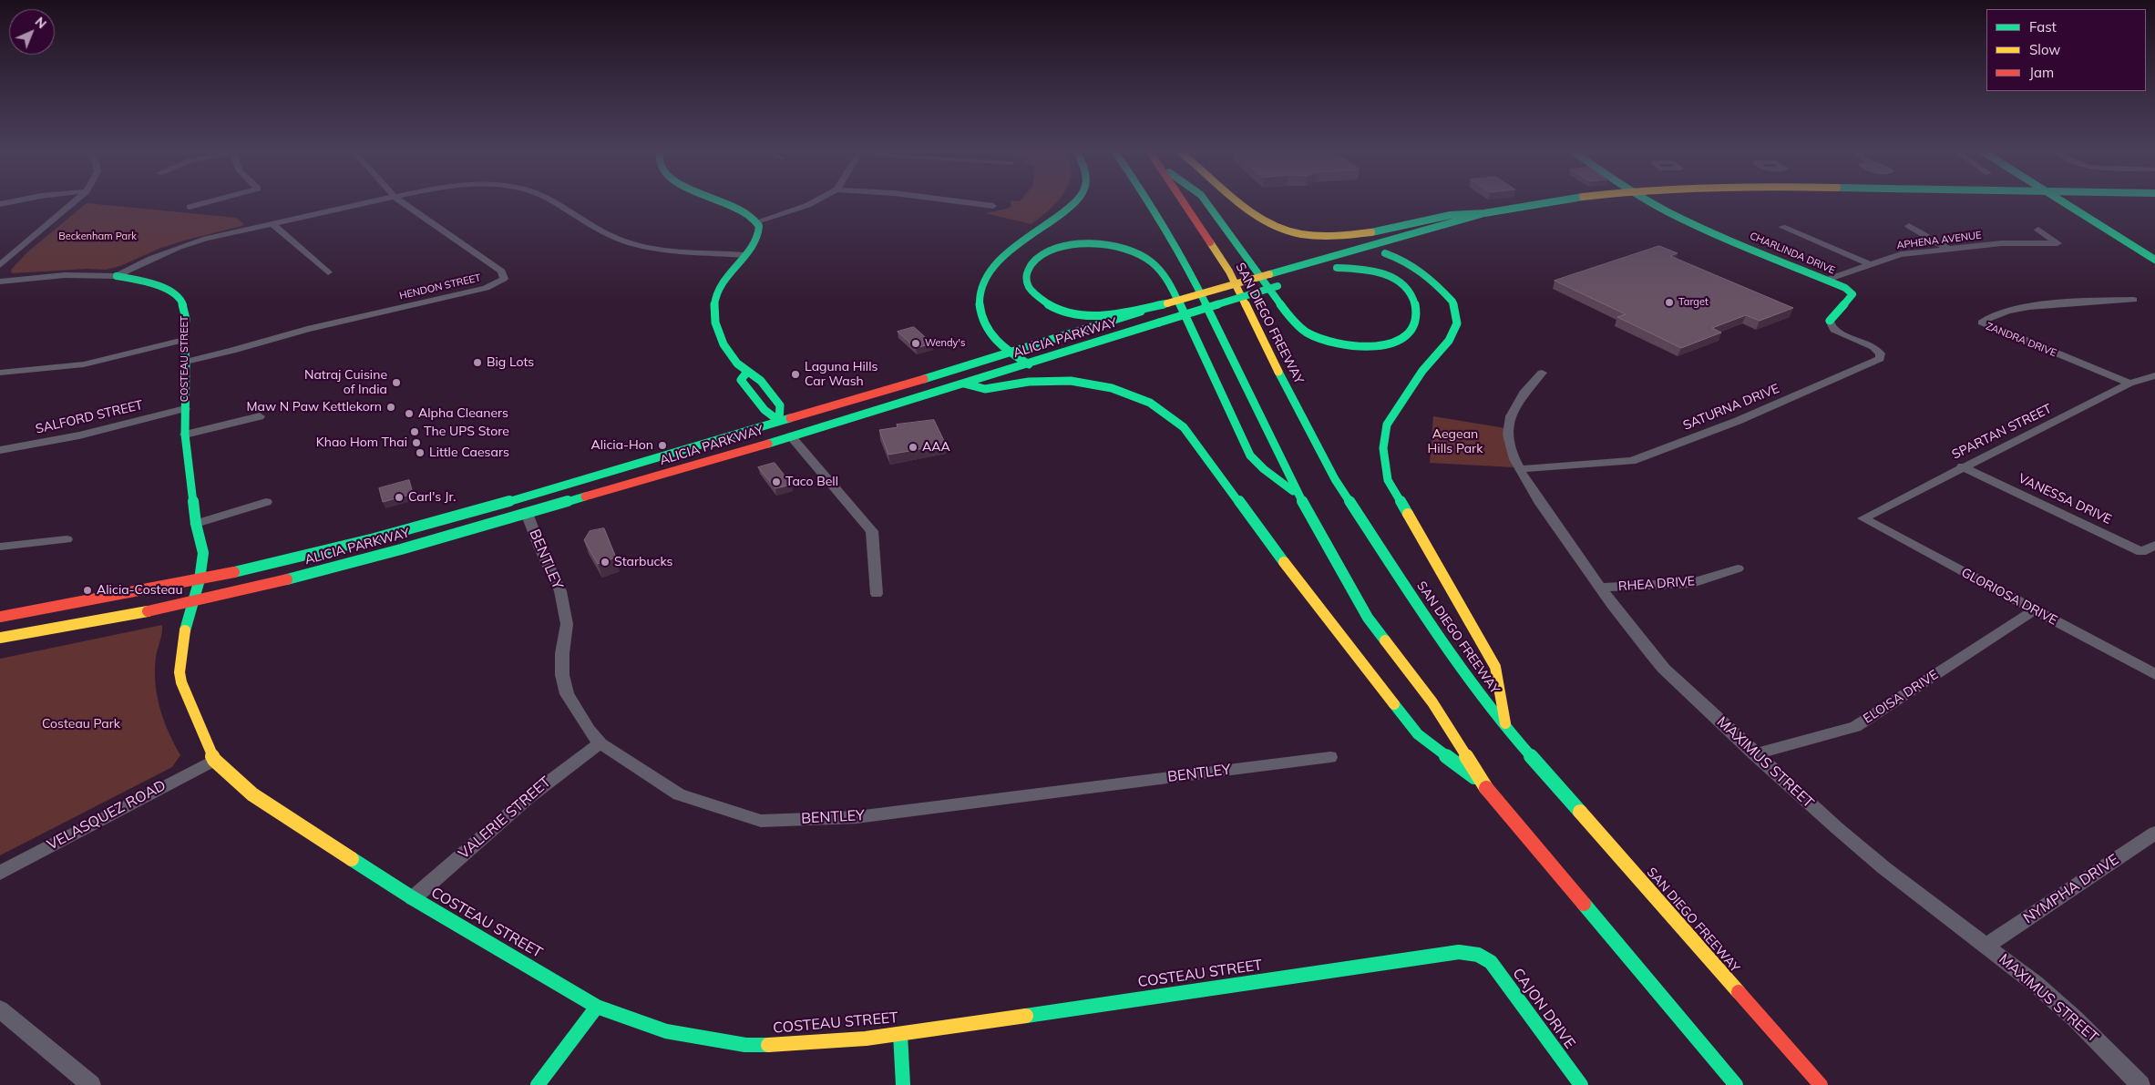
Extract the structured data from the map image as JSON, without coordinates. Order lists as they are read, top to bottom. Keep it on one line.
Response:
{"streets":{"main road":["CHARLINDA DRIVE","SAN DIEGO FREEWAY","ALICIA PARKWAY","COSTEAU STREET","CAJON DRIVE"],"street":["APHENA AVENUE","HENDON STREET","ZANDRA DRIVE","SATURNA DRIVE","SALFORD STREET","SPARTAN STREET","VANESSA DRIVE","BENTLEY","RHEA DRIVE","GLORIOSA DRIVE","ELOISA DRIVE","MAXIMUS STREET","VELASQUEZ ROAD","VALERIE STREET","NYMPHA DRIVE"]},"crossings":[["APHENA AVENUE","CHARLINDA DRIVE"],["CHARLINDA DRIVE","SATURNA DRIVE"],["HENDON STREET","COSTEAU STREET"],["ALICIA PARKWAY","COSTEAU STREET"],["ALICIA PARKWAY","BENTLEY"],["ZANDRA DRIVE","SPARTAN STREET"],["COSTEAU STREET","SALFORD STREET"],["COSTEAU STREET","VELASQUEZ ROAD"],["COSTEAU STREET","VALERIE STREET"],["COSTEAU STREET","CAJON DRIVE"],["SATURNA DRIVE","MAXIMUS STREET"],["SPARTAN STREET","VANESSA DRIVE"],["SPARTAN STREET","GLORIOSA DRIVE"],["BENTLEY","VALERIE STREET"],["RHEA DRIVE","MAXIMUS STREET"],["GLORIOSA DRIVE","ELOISA DRIVE"],["ELOISA DRIVE","MAXIMUS STREET"],["MAXIMUS STREET","NYMPHA DRIVE"]],"parks":["Beckenham Park","Aegean Hills Park","Costeau Park"],"places":["Target","Wendy's","Big Lots","Laguna Hills Car Wash","Natraj Cuisine of India","Maw N Paw Kettlekorn","Alpha Cleaners","The UPS Store","Khao Hom Thai","Alicia-Hon","AAA","Little Caesars","Taco Bell","Carl's Jr.","Starbucks","Alicia-Costeau"],"legend":["Fast","Slow","Jam"],"north":"top right"}
